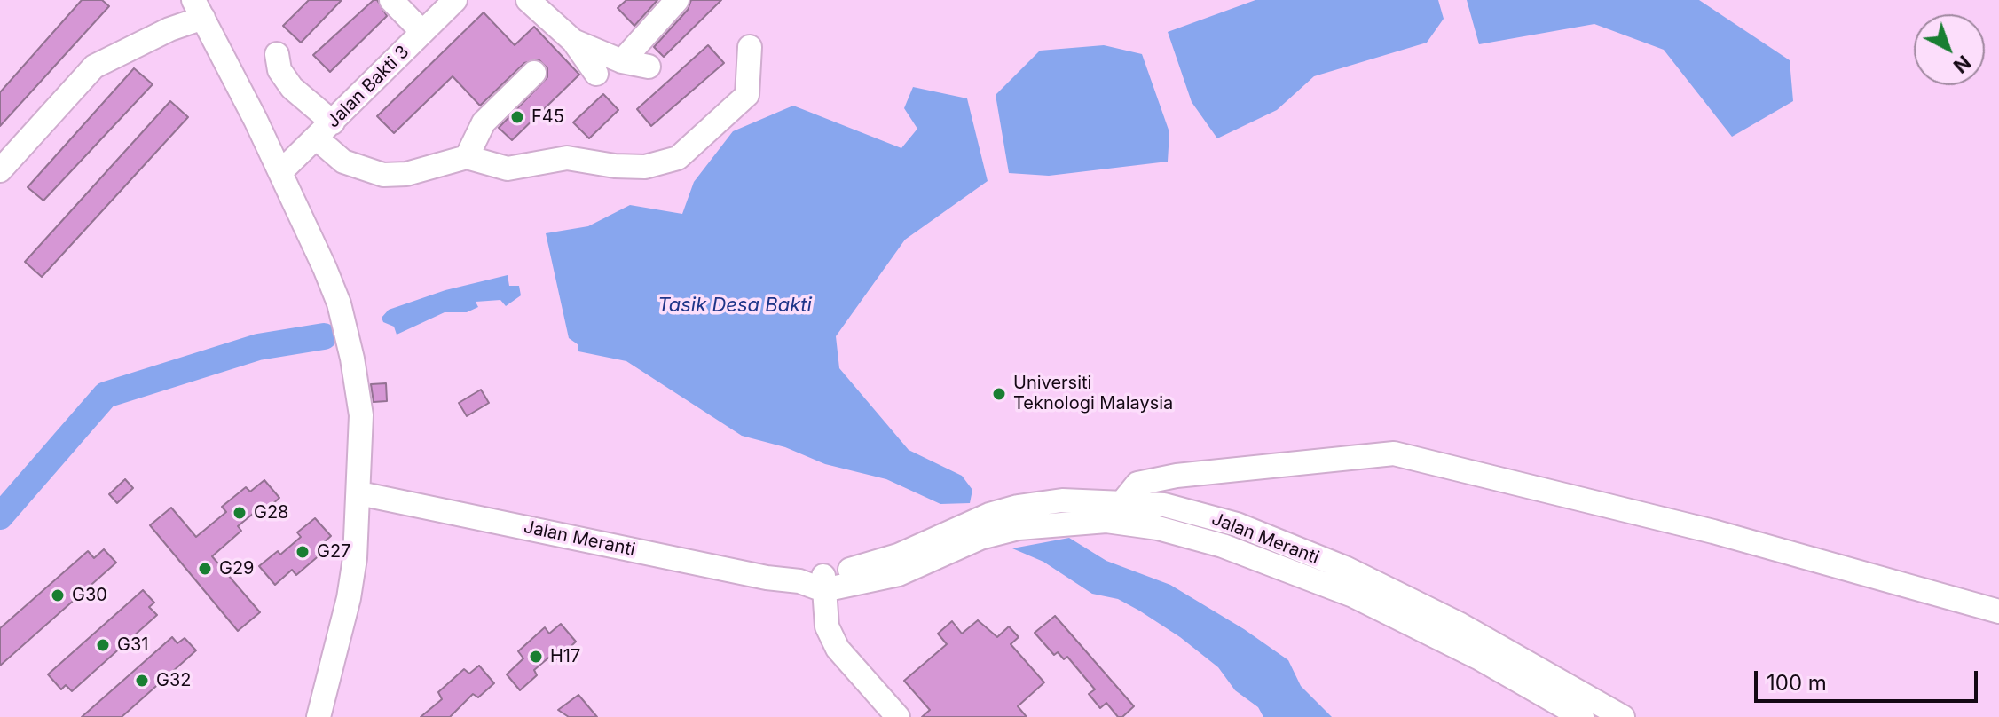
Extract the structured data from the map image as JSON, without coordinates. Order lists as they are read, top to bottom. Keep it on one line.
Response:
{"streets":{"street":["Jalan Bakti 3","Jalan Meranti"]},"water":["Tasik Desa Bakti"],"places":["F45","Universiti Teknologi Malaysia","G28","G27","G29","G30","G31","H17","G32"],"scale_bar":"100 m","north":"bottom right"}
